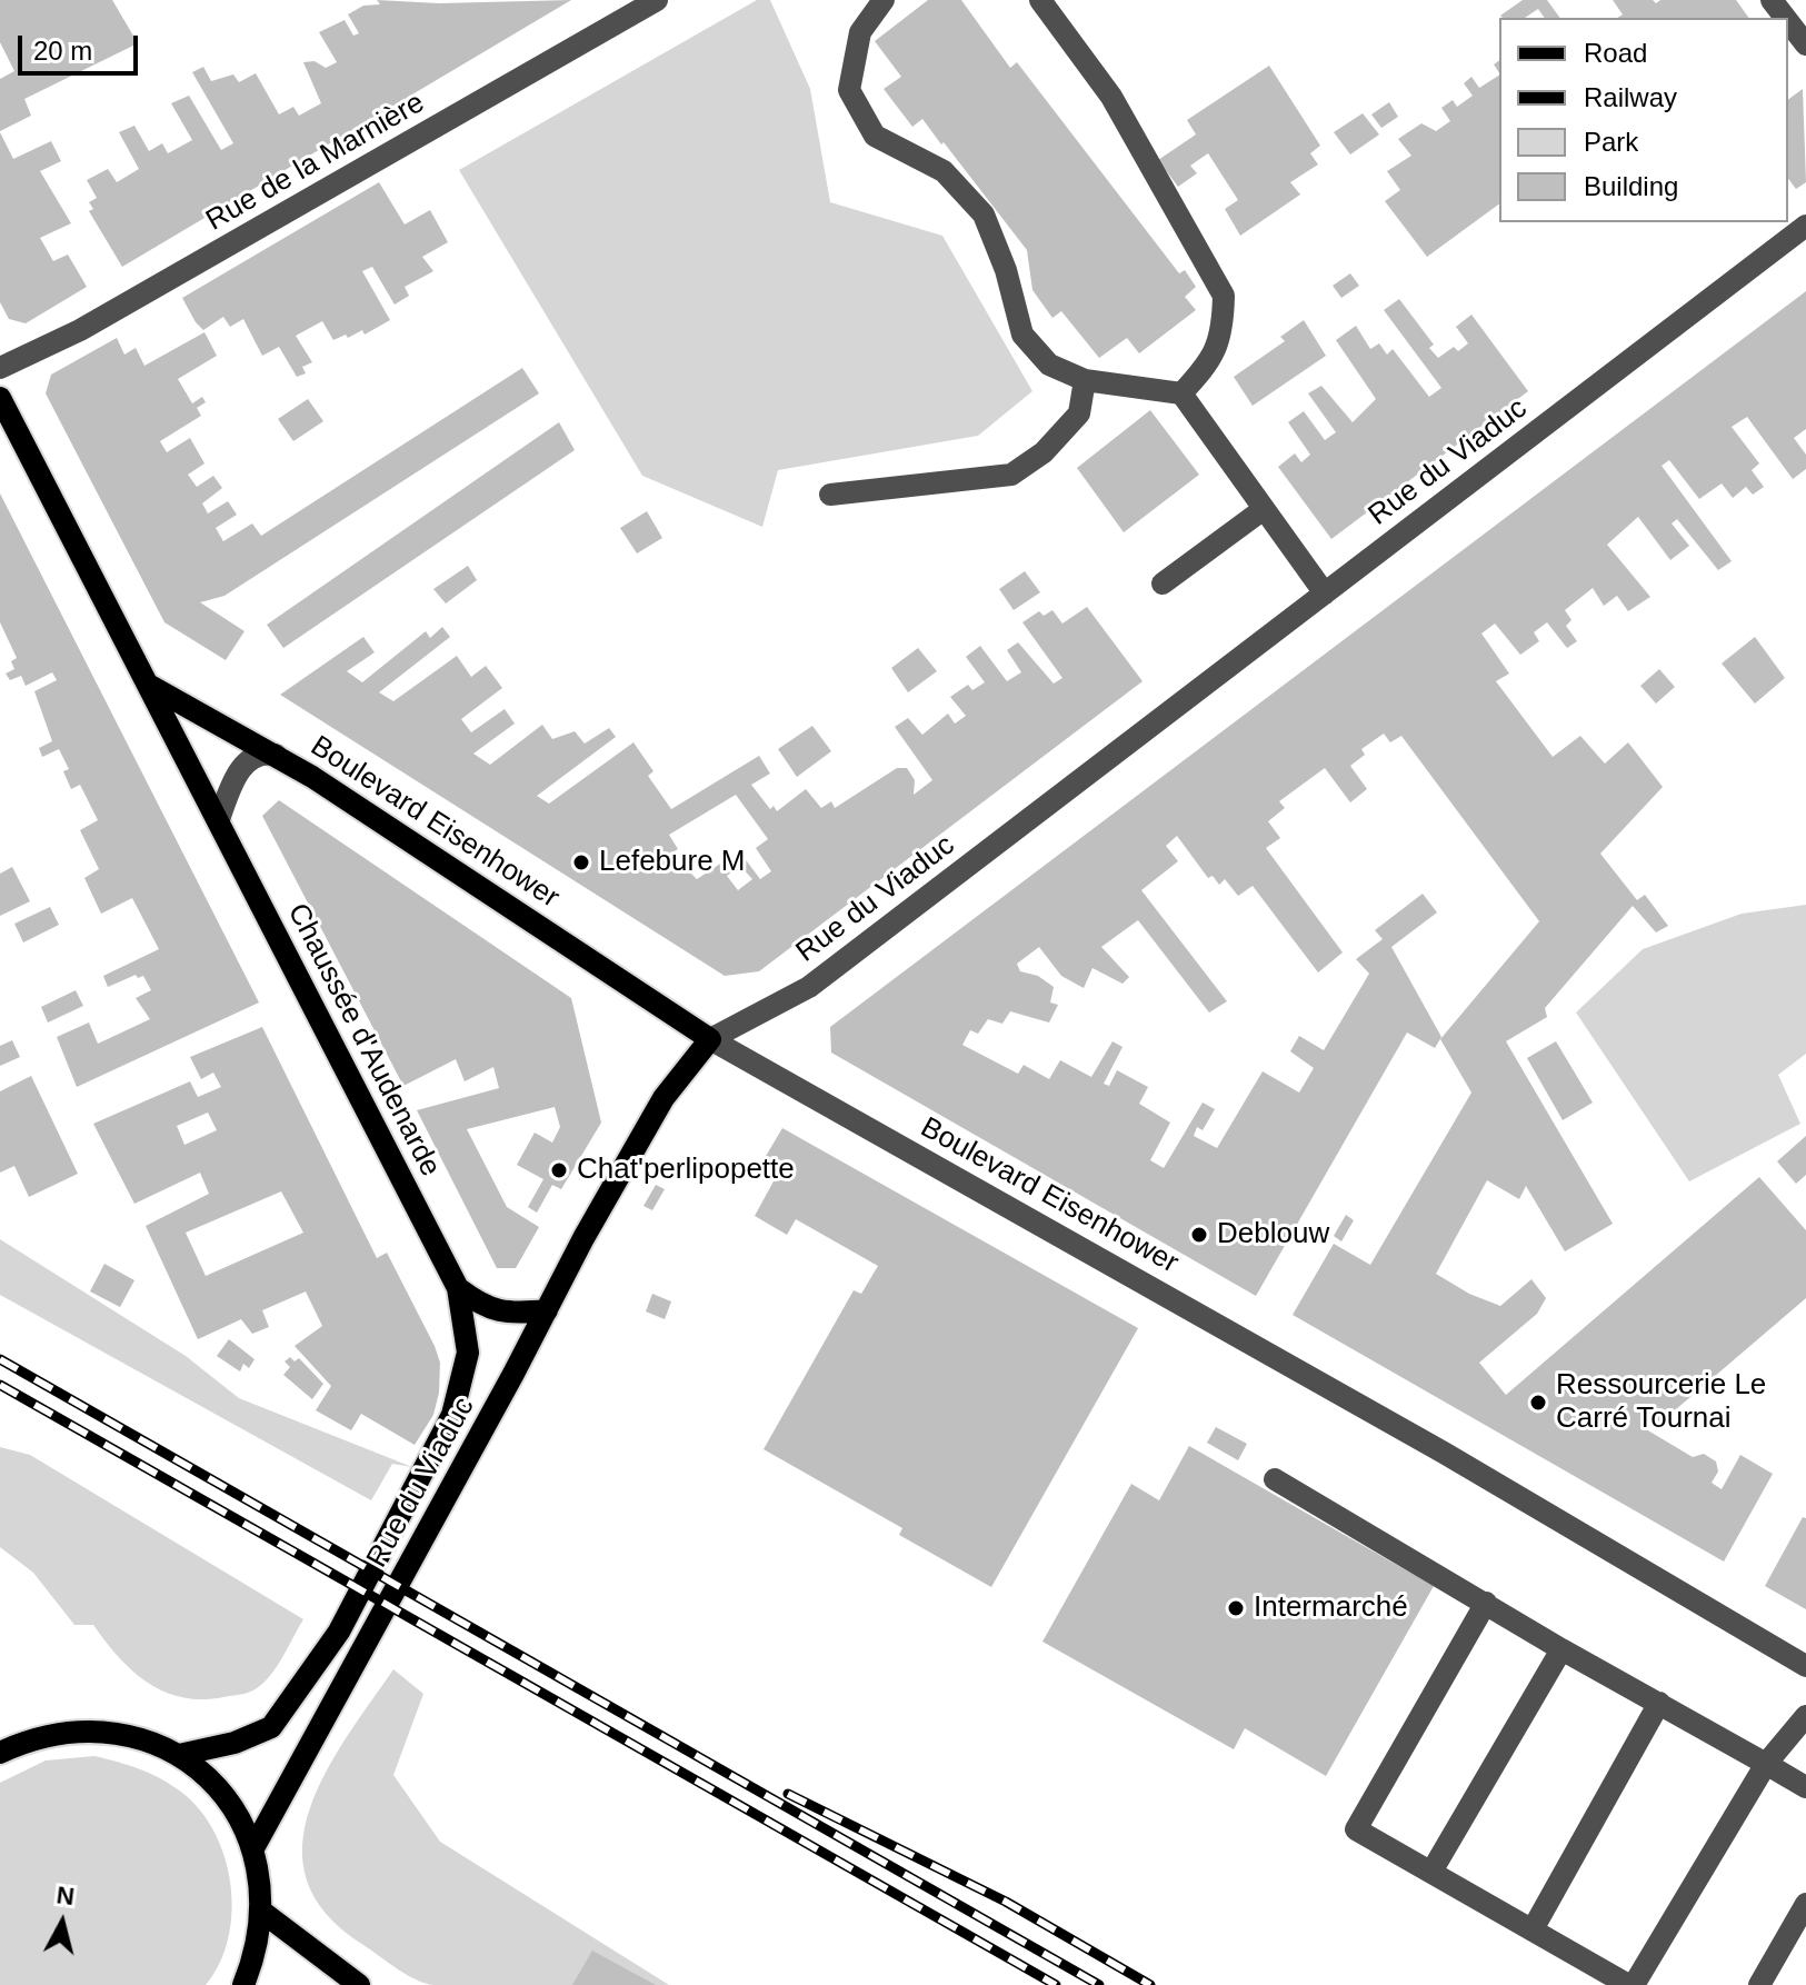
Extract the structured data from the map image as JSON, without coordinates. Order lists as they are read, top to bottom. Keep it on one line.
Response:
{"streets":{"main road":["Rue du Viaduc","Boulevard Eisenhower","Chaussée d'Audenarde"],"street":["Rue de la Marnière"]},"crossings":[["Rue du Viaduc","Boulevard Eisenhower"],["Rue du Viaduc","Chaussée d'Audenarde"]],"places":["Lefebure M","Chat'perlipopette","Deblouw","Ressourcerie Le Carré Tournai","Intermarché"],"legend":["Road","Railway","Park","Building"],"scale_bar":"20 m","north":"top"}
